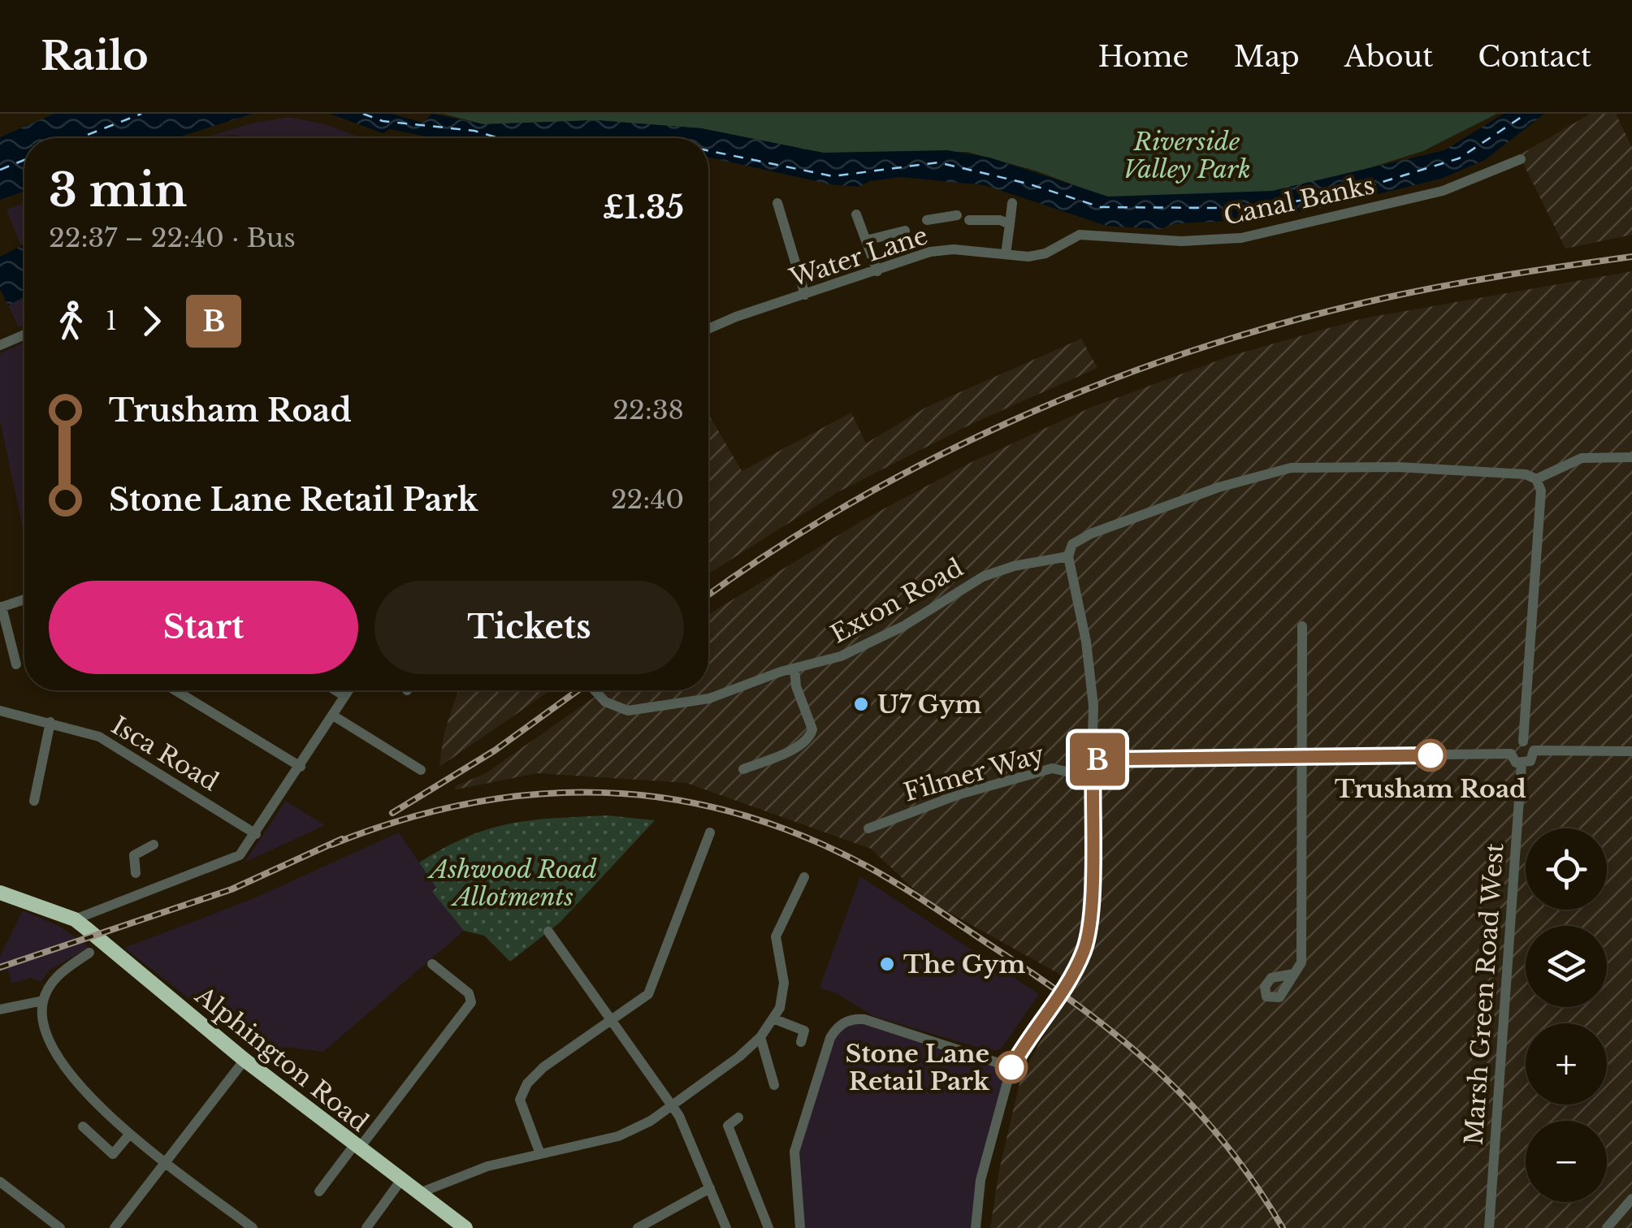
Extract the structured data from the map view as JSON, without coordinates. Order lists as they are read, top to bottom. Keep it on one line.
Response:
{"streets":{"highway":["Alphington Road"],"street":["Canal Banks","Water Lane","Exton Road","Isca Road","Filmer Way","Marsh Green Road West"]},"crossings":[["Canal Banks","Water Lane"]],"parks":["Riverside Valley Park","Ashwood Road Allotments"],"places":["U7 Gym","Trusham Road","The Gym","Stone Lane Retail Park"],"lines":["bus line B"],"page":{"header":"Railo","nav":["Home","Map","About","Contact"],"on_map":"B","heading":["3 min","22:37 – 22:40 · Bus","£1.35"],"legs":["1","B"],"list":[{"name":"Trusham Road","value":"22:38"},{"name":"Stone Lane Retail Park","value":"22:40"}],"buttons":["Start","Tickets"],"map_buttons":["+","−"]}}
